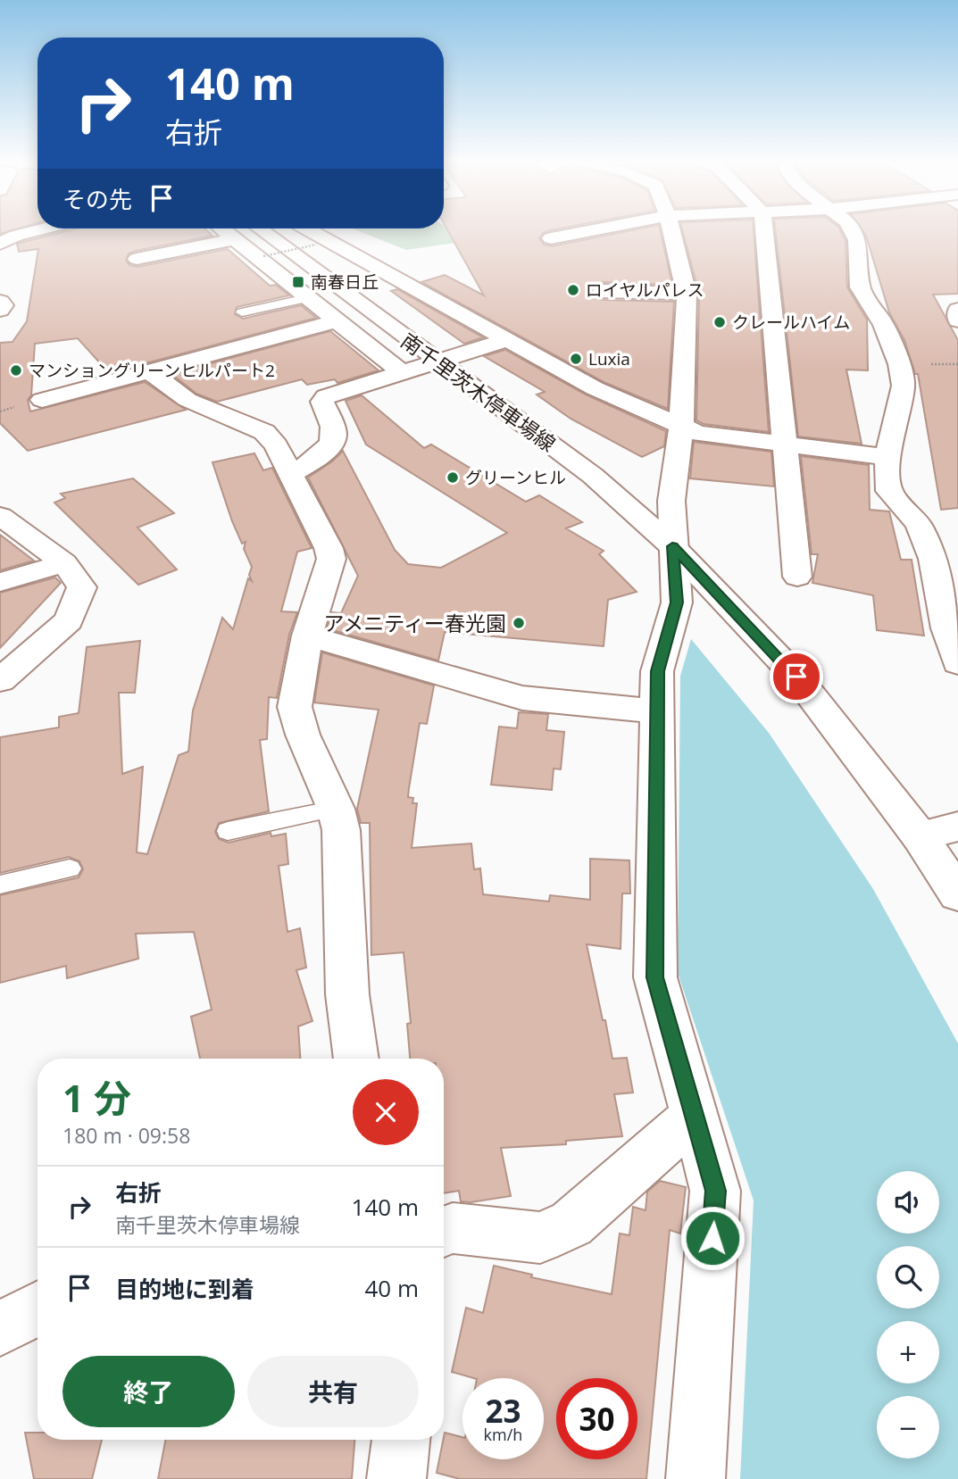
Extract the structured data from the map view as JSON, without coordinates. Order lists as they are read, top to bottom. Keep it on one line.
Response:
{"streets":{"street":["南千里茨木停車場線"]},"places":{"transit":["南春日丘"],"other":["ロイヤルパレス","クレールハイム","Luxia","マンショングリーンヒルパート2","グリーンヒル","アメニティー春光園"]},"page":{"turn":["140 m","右折"],"then":"その先","heading":["1 分","180 m · 09:58"],"list":[{"name":"右折","note":"南千里茨木停車場線","value":"140 m"},{"name":"目的地に到着","value":"40 m"}],"map_buttons":["+","−"],"buttons":["終了","共有"],"speed":"23 km/h","limit":"30"}}
